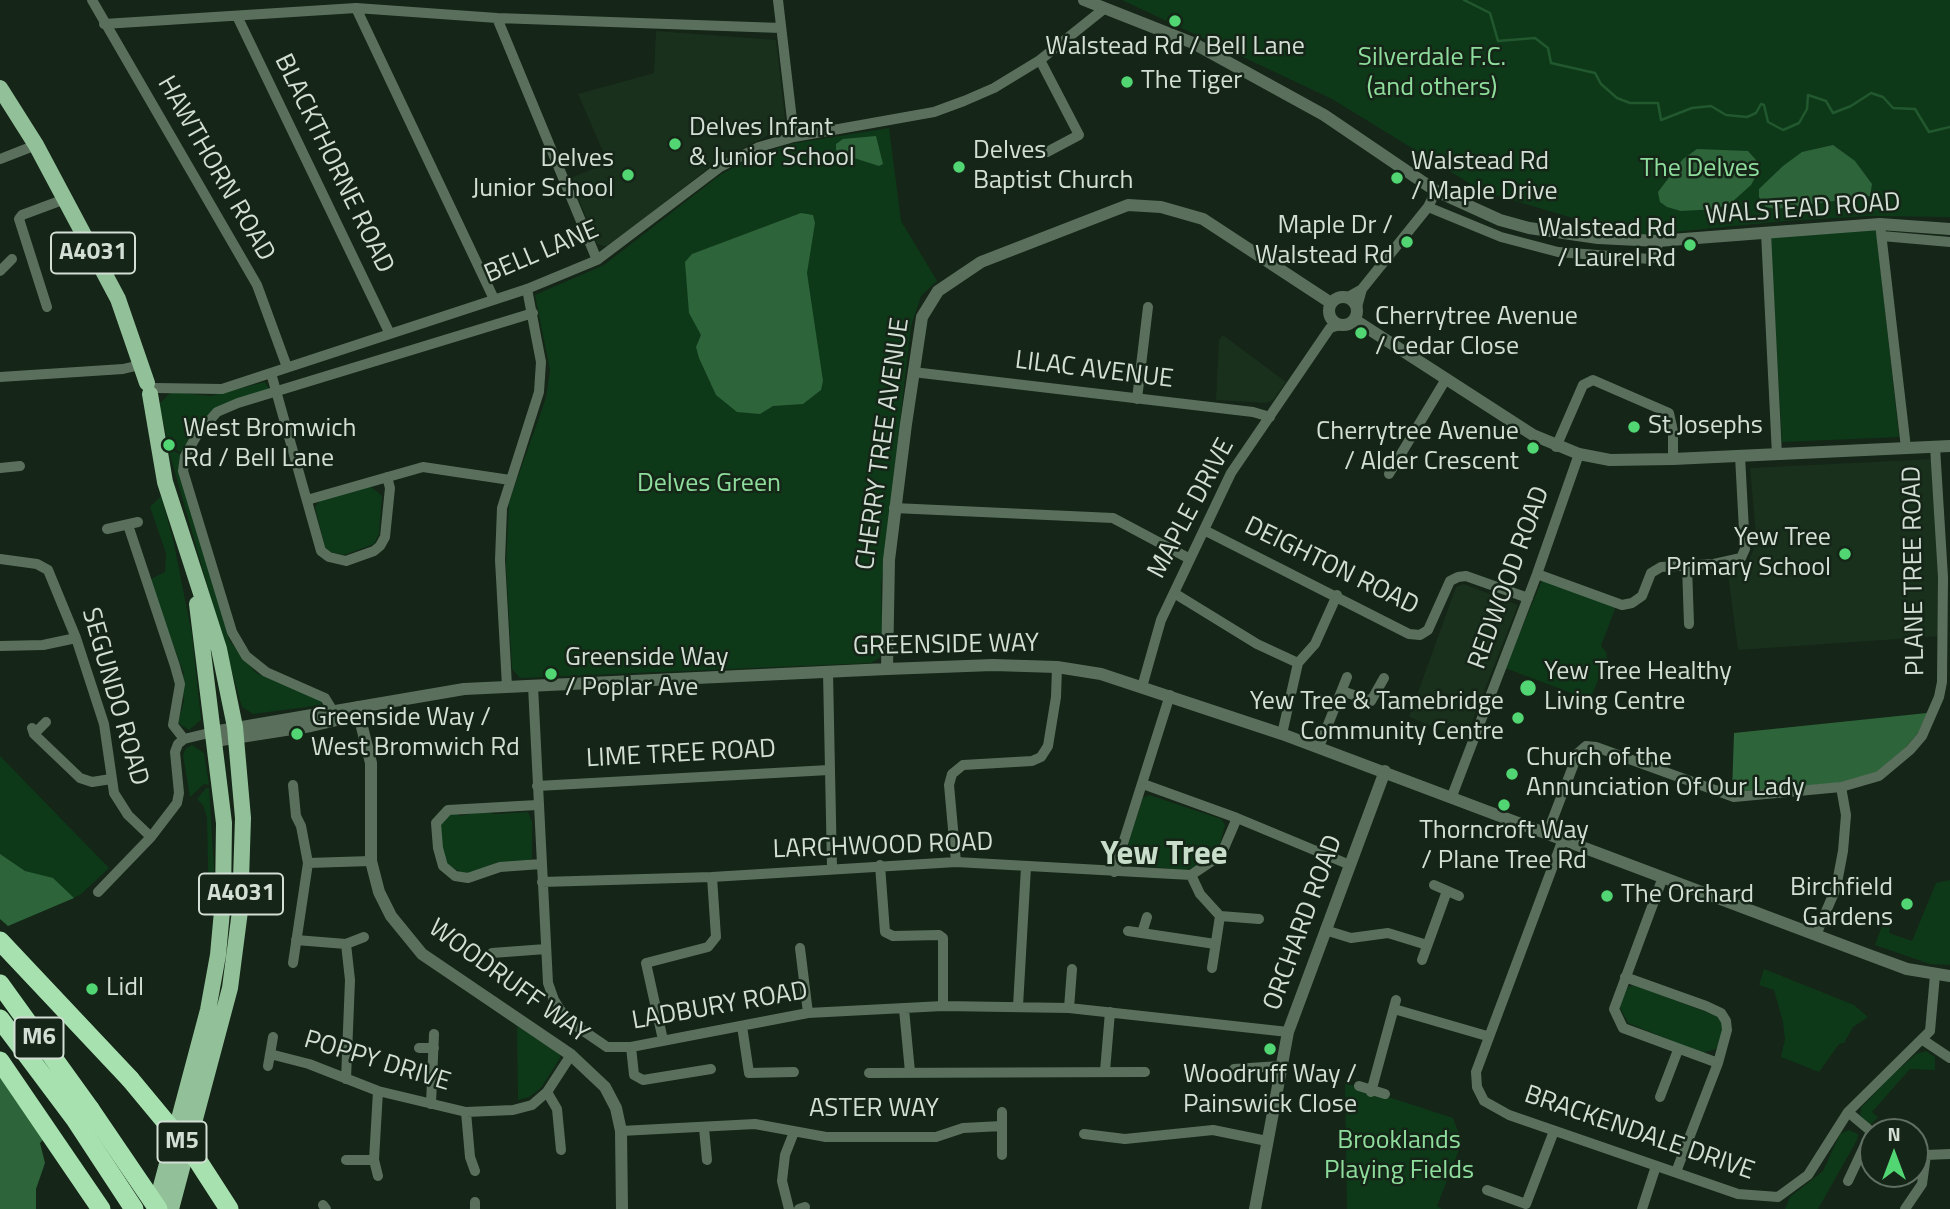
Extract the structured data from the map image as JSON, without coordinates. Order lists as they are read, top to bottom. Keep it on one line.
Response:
{"streets":{"highway":["M6","M5"],"main road":["A4031"],"street":["BLACKTHORNE ROAD","HAWTHORN ROAD","WALSTEAD ROAD","BELL LANE","LILAC AVENUE","CHERRY TREE AVENUE","MAPLE DRIVE","DEIGHTON ROAD","PLANE TREE ROAD","REDWOOD ROAD","GREENSIDE WAY","SEGUNDO ROAD","LIME TREE ROAD","LARCHWOOD ROAD","ORCHARD ROAD","WOODRUFF WAY","LADBURY ROAD","POPPY DRIVE","ASTER WAY","BRACKENDALE DRIVE"]},"crossings":[["BLACKTHORNE ROAD","BELL LANE"],["HAWTHORN ROAD","BELL LANE"],["WALSTEAD ROAD","BELL LANE"],["A4031","BELL LANE"],["A4031","GREENSIDE WAY"],["A4031","M6"],["BELL LANE","GREENSIDE WAY"],["LILAC AVENUE","CHERRY TREE AVENUE"],["LILAC AVENUE","MAPLE DRIVE"],["CHERRY TREE AVENUE","MAPLE DRIVE"],["CHERRY TREE AVENUE","GREENSIDE WAY"],["MAPLE DRIVE","DEIGHTON ROAD"],["MAPLE DRIVE","GREENSIDE WAY"],["DEIGHTON ROAD","REDWOOD ROAD"],["PLANE TREE ROAD","GREENSIDE WAY"],["REDWOOD ROAD","GREENSIDE WAY"],["GREENSIDE WAY","ORCHARD ROAD"],["GREENSIDE WAY","WOODRUFF WAY"],["GREENSIDE WAY","LADBURY ROAD"],["GREENSIDE WAY","BRACKENDALE DRIVE"],["LIME TREE ROAD","LADBURY ROAD"],["LARCHWOOD ROAD","LADBURY ROAD"],["ORCHARD ROAD","LADBURY ROAD"],["WOODRUFF WAY","POPPY DRIVE"],["WOODRUFF WAY","ASTER WAY"]],"districts":["Yew Tree"],"parks":["Silverdale F.C. (and others)","The Delves","Delves Green","Brooklands Playing Fields"],"places":["Walstead Rd / Bell Lane","The Tiger","Delves Infant & Junior School","Delves Baptist Church","Delves Junior School","Walstead Rd / Maple Drive","Maple Dr / Walstead Rd","Walstead Rd / Laurel Rd","Cherrytree Avenue / Cedar Close","St Josephs","West Bromwich Rd / Bell Lane","Cherrytree Avenue / Alder Crescent","Yew Tree Primary School","Greenside Way / Poplar Ave","Yew Tree Healthy Living Centre","Yew Tree & Tamebridge Community Centre","Greenside Way / West Bromwich Rd","Church of the Annunciation Of Our Lady","Thorncroft Way / Plane Tree Rd","The Orchard","Birchfield Gardens","Lidl","Woodruff Way / Painswick Close"],"north":"top"}
